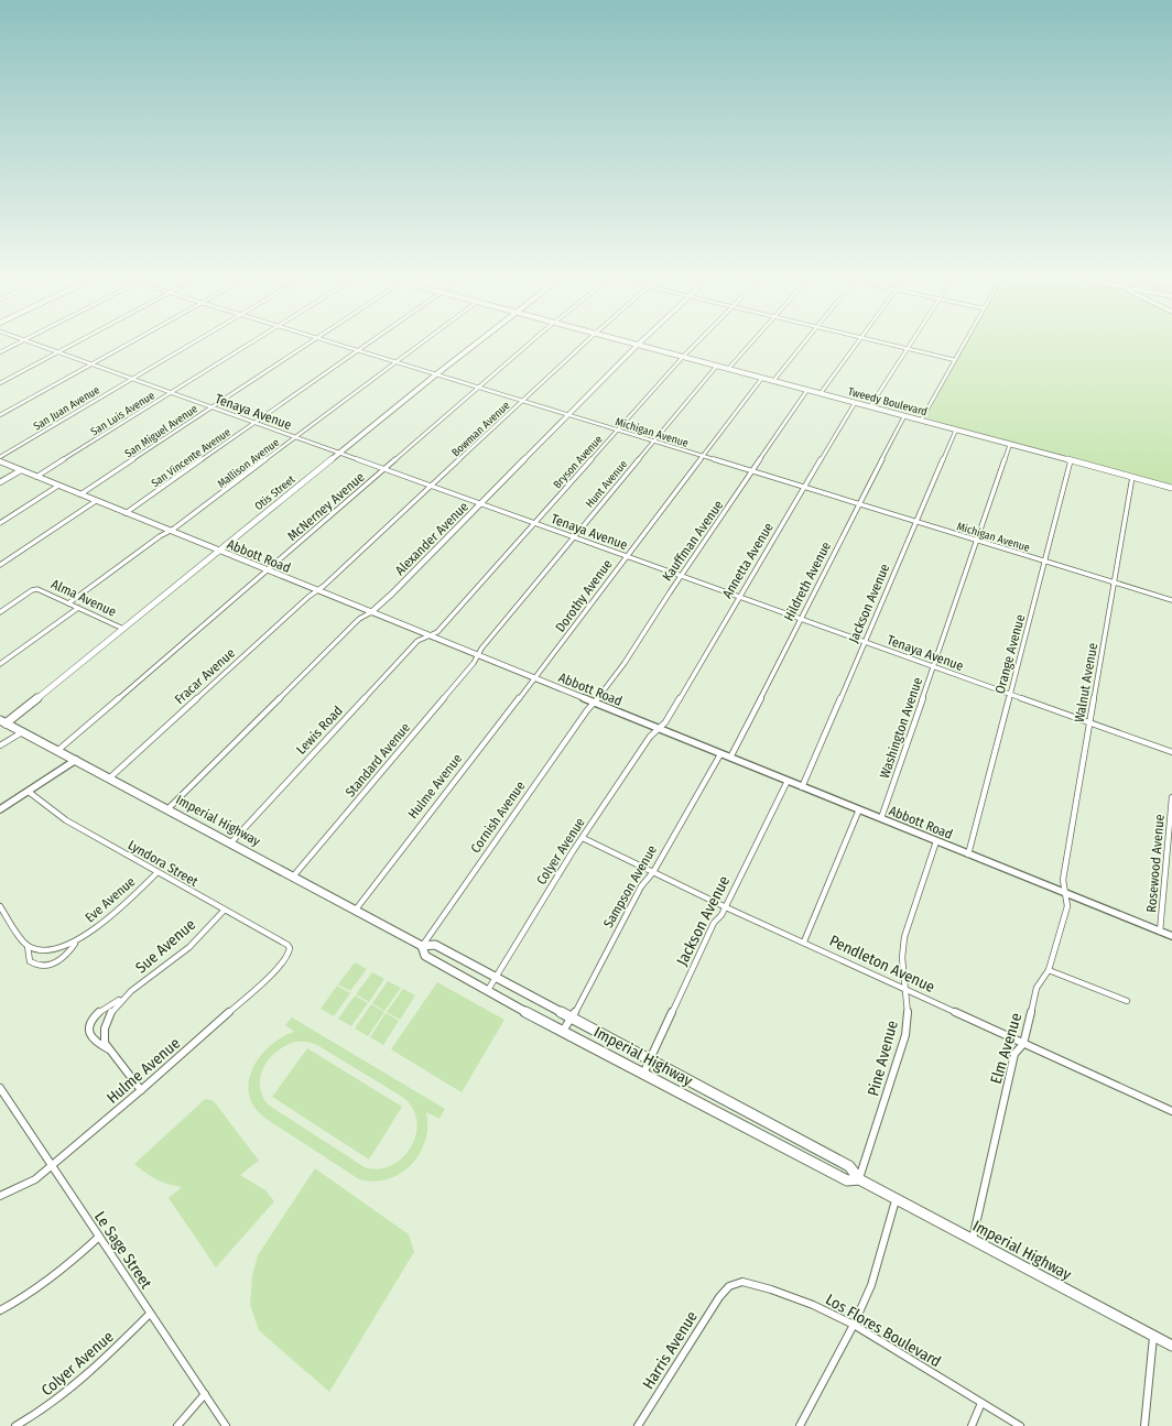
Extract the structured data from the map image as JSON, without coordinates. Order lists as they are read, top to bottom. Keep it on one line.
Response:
{"streets":{"main road":["Tweedy Boulevard","Otis Street","Imperial Highway"],"street":["San Juan Avenue","Tenaya Avenue","San Luis Avenue","Bowman Avenue","San Miguel Avenue","Michigan Avenue","San Vincente Avenue","Bryson Avenue","Mallison Avenue","Hunt Avenue","McNerney Avenue","Alexander Avenue","Kauffman Avenue","Abbott Road","Annetta Avenue","Hildreth Avenue","Dorothy Avenue","Alma Avenue","Jackson Avenue","Orange Avenue","Fracar Avenue","Walnut Avenue","Washington Avenue","Lewis Road","Standard Avenue","Hulme Avenue","Cornish Avenue","Colyer Avenue","Lyndora Street","Rosewood Avenue","Sampson Avenue","Eve Avenue","Sue Avenue","Pendleton Avenue","Elm Avenue","Pine Avenue","Le Sage Street","Los Flores Boulevard","Harris Avenue"]},"crossings":[["Tweedy Boulevard","Bryson Avenue"],["Tweedy Boulevard","Hunt Avenue"],["Tweedy Boulevard","Kauffman Avenue"],["Tweedy Boulevard","Annetta Avenue"],["Tweedy Boulevard","Hildreth Avenue"],["Tweedy Boulevard","Dorothy Avenue"],["Tweedy Boulevard","Jackson Avenue"],["Tweedy Boulevard","Orange Avenue"],["Tweedy Boulevard","Walnut Avenue"],["Tweedy Boulevard","Washington Avenue"],["San Juan Avenue","Tenaya Avenue"],["Tenaya Avenue","San Luis Avenue"],["Tenaya Avenue","Bowman Avenue"],["Tenaya Avenue","San Miguel Avenue"],["Tenaya Avenue","San Vincente Avenue"],["Tenaya Avenue","Bryson Avenue"],["Tenaya Avenue","Mallison Avenue"],["Tenaya Avenue","Hunt Avenue"],["Tenaya Avenue","Otis Street"],["Tenaya Avenue","McNerney Avenue"],["Tenaya Avenue","Alexander Avenue"],["Tenaya Avenue","Kauffman Avenue"],["Tenaya Avenue","Annetta Avenue"],["Tenaya Avenue","Hildreth Avenue"],["Tenaya Avenue","Dorothy Avenue"],["Tenaya Avenue","Jackson Avenue"],["Tenaya Avenue","Orange Avenue"],["Tenaya Avenue","Walnut Avenue"],["Tenaya Avenue","Washington Avenue"],["San Luis Avenue","Abbott Road"],["Bowman Avenue","Michigan Avenue"],["Bowman Avenue","Abbott Road"],["Bowman Avenue","Fracar Avenue"],["San Miguel Avenue","Abbott Road"],["Michigan Avenue","San Vincente Avenue"],["Michigan Avenue","Bryson Avenue"],["Michigan Avenue","Mallison Avenue"],["Michigan Avenue","Hunt Avenue"],["Michigan Avenue","Otis Street"],["Michigan Avenue","McNerney Avenue"],["Michigan Avenue","Alexander Avenue"],["Michigan Avenue","Kauffman Avenue"],["Michigan Avenue","Annetta Avenue"],["Michigan Avenue","Hildreth Avenue"],["Michigan Avenue","Dorothy Avenue"],["Michigan Avenue","Jackson Avenue"],["Michigan Avenue","Orange Avenue"],["Michigan Avenue","Walnut Avenue"],["Michigan Avenue","Washington Avenue"],["San Vincente Avenue","Abbott Road"],["Bryson Avenue","Abbott Road"],["Bryson Avenue","Lewis Road"],["Mallison Avenue","Abbott Road"],["Mallison Avenue","Alma Avenue"],["Hunt Avenue","Abbott Road"],["Hunt Avenue","Standard Avenue"],["Otis Street","Abbott Road"],["Otis Street","Alma Avenue"],["Otis Street","Imperial Highway"],["McNerney Avenue","Abbott Road"],["McNerney Avenue","Imperial Highway"],["Alexander Avenue","Abbott Road"],["Alexander Avenue","Imperial Highway"],["Kauffman Avenue","Abbott Road"],["Kauffman Avenue","Cornish Avenue"],["Abbott Road","Annetta Avenue"],["Abbott Road","Hildreth Avenue"],["Abbott Road","Dorothy Avenue"],["Abbott Road","Jackson Avenue"],["Abbott Road","Orange Avenue"],["Abbott Road","Fracar Avenue"],["Abbott Road","Walnut Avenue"],["Abbott Road","Washington Avenue"],["Abbott Road","Lewis Road"],["Abbott Road","Standard Avenue"],["Abbott Road","Hulme Avenue"],["Abbott Road","Cornish Avenue"],["Abbott Road","Colyer Avenue"],["Abbott Road","Rosewood Avenue"],["Abbott Road","Sampson Avenue"],["Abbott Road","Elm Avenue"],["Abbott Road","Pine Avenue"],["Annetta Avenue","Colyer Avenue"],["Dorothy Avenue","Hulme Avenue"],["Jackson Avenue","Imperial Highway"],["Jackson Avenue","Pendleton Avenue"],["Fracar Avenue","Imperial Highway"],["Walnut Avenue","Elm Avenue"],["Lewis Road","Imperial Highway"],["Standard Avenue","Imperial Highway"],["Hulme Avenue","Imperial Highway"],["Hulme Avenue","Lyndora Street"],["Hulme Avenue","Le Sage Street"],["Cornish Avenue","Imperial Highway"],["Imperial Highway","Colyer Avenue"],["Imperial Highway","Sampson Avenue"],["Imperial Highway","Elm Avenue"],["Imperial Highway","Pine Avenue"],["Colyer Avenue","Pendleton Avenue"],["Colyer Avenue","Le Sage Street"],["Lyndora Street","Eve Avenue"],["Lyndora Street","Sue Avenue"],["Sampson Avenue","Pendleton Avenue"],["Pendleton Avenue","Elm Avenue"],["Pendleton Avenue","Pine Avenue"],["Los Flores Boulevard","Harris Avenue"]]}
